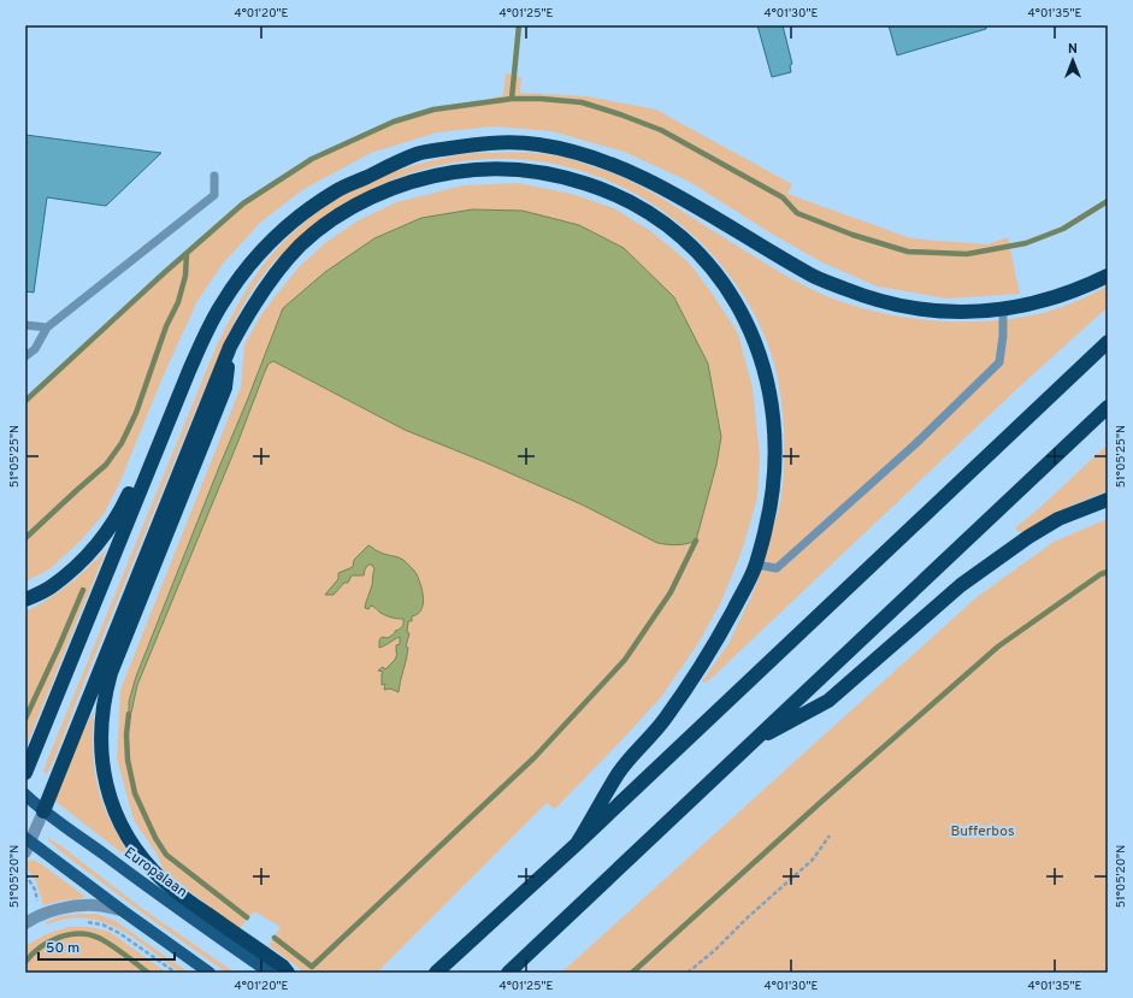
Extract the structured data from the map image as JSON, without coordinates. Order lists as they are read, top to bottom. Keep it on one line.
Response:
{"streets":{"main road":["Europalaan"]},"parks":["Bufferbos"],"scale_bar":"50 m","north":"top","coordinates":["4°01'20\"E","4°01'25\"E","4°01'30\"E","4°01'35\"E","51°05'25\"N","51°05'20\"N"]}
